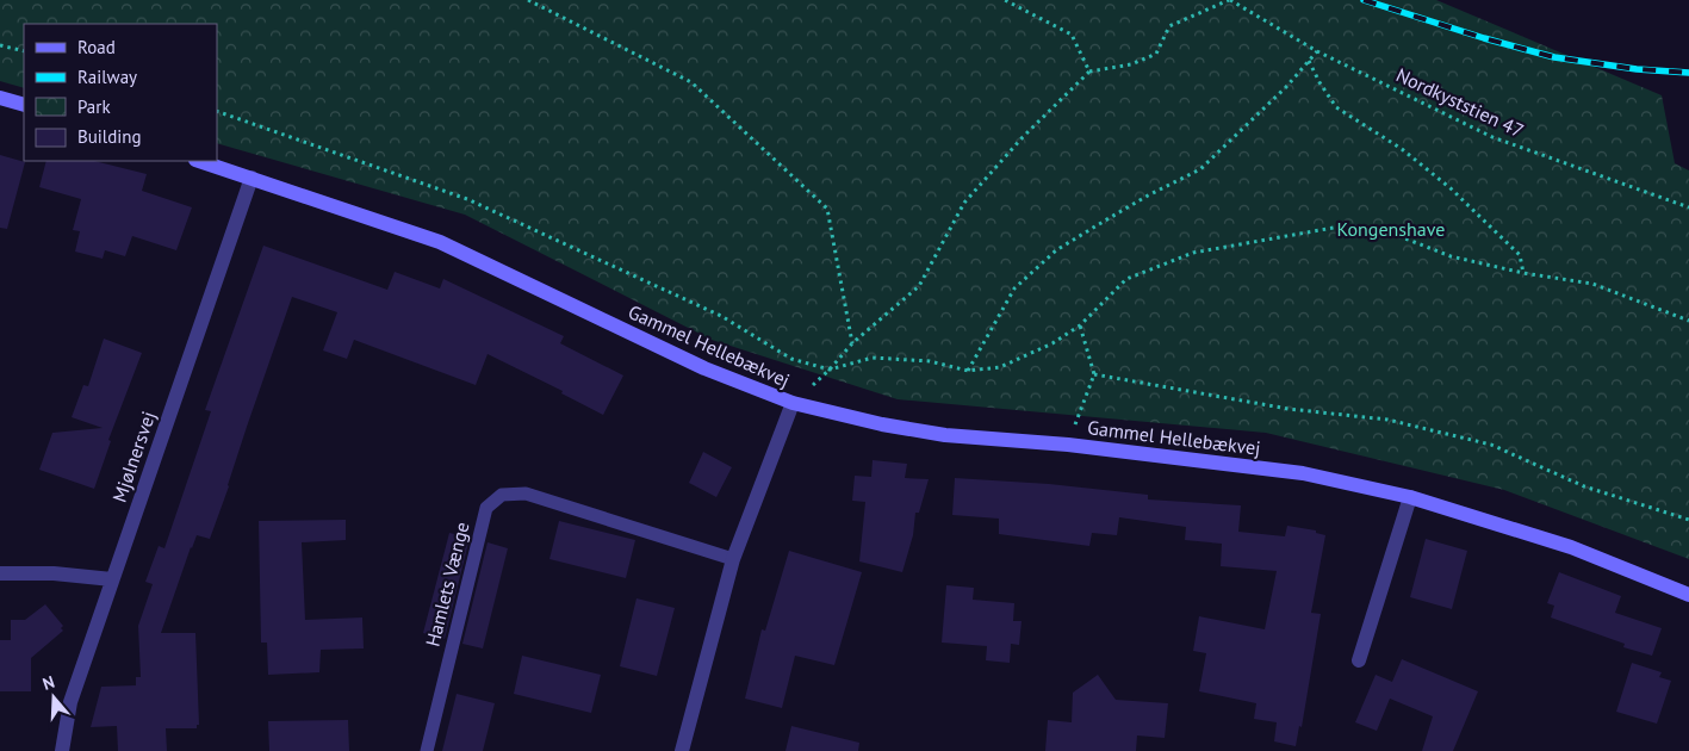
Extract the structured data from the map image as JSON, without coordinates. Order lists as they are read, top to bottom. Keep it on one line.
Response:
{"streets":{"main road":["Gammel Hellebækvej"],"street":["Mjølnersvej"],"lane":["Hamlets Vænge"],"path":["Nordkyststien 47"]},"crossings":[["Gammel Hellebækvej","Mjølnersvej"]],"parks":["Kongenshave"],"legend":["Road","Railway","Park","Building"],"north":"top"}
